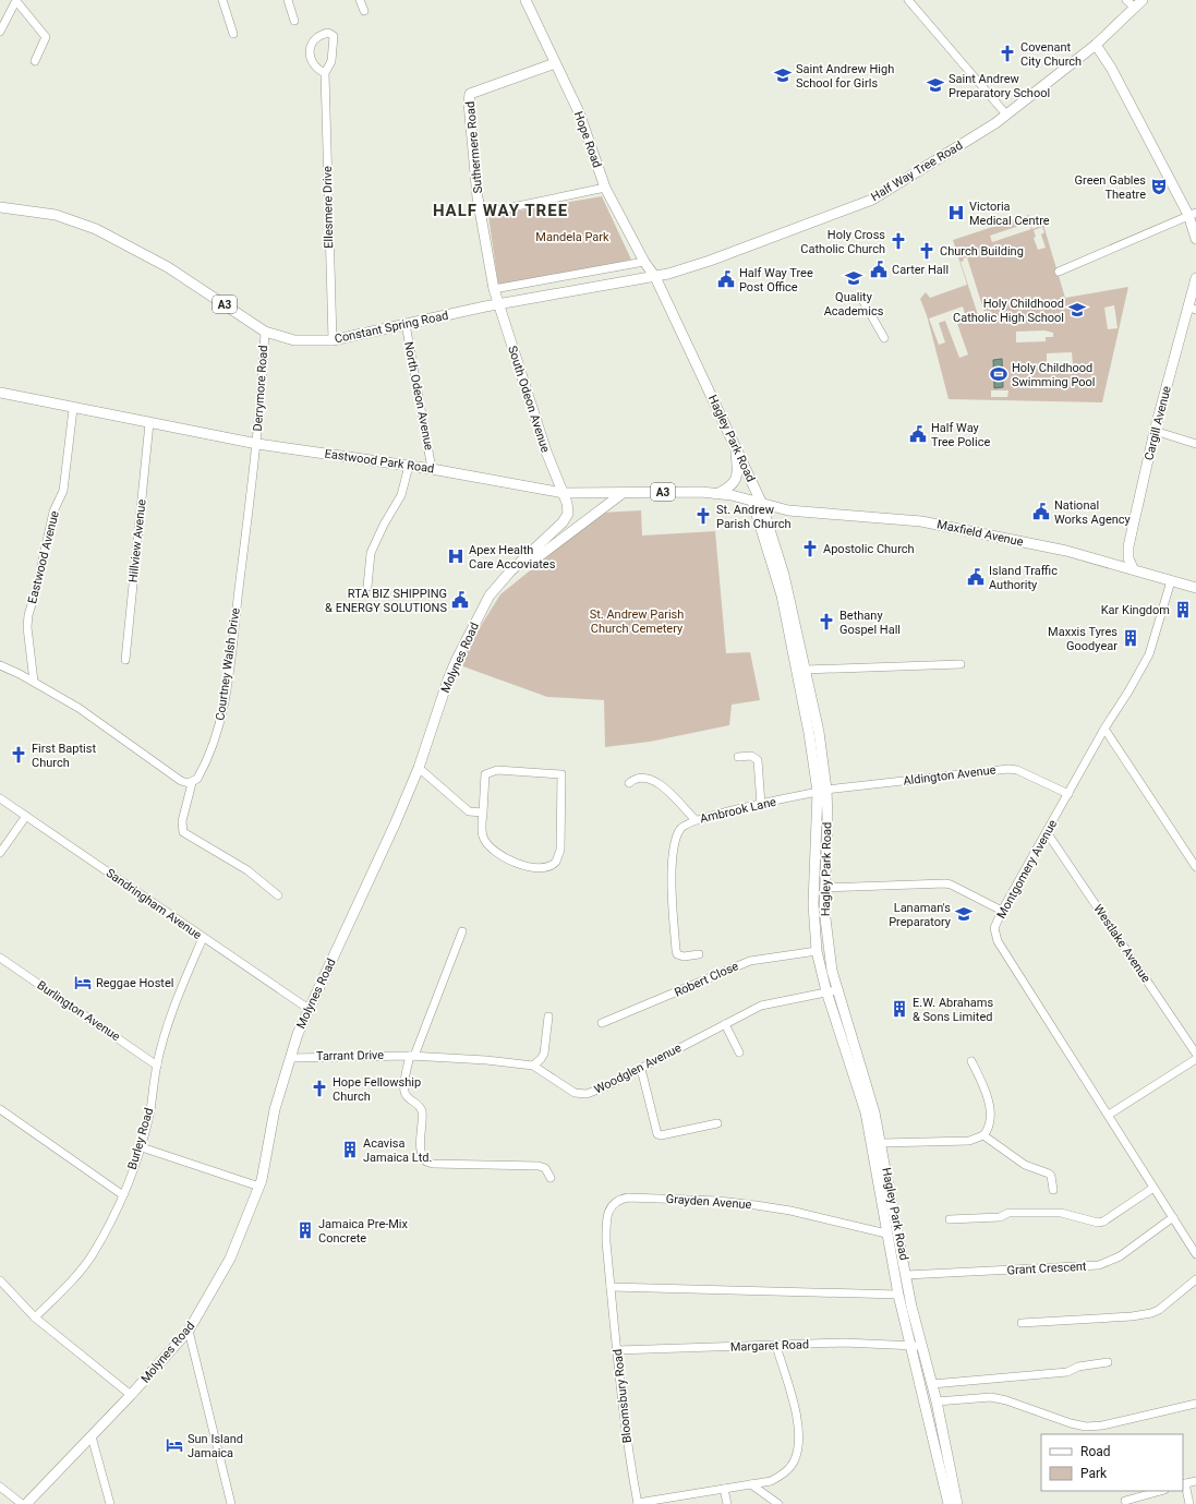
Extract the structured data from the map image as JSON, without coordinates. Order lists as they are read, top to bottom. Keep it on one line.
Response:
{"streets":{"main road":["Hope Road","Suthermere Road","Half Way Tree Road","A3","Constant Spring Road","South Odeon Avenue","Cargill Avenue","Hagley Park Road","Eastwood Park Road","Maxfield Avenue","Molynes Road"],"street":["Ellesmere Drive","Derrymore Road","North Odeon Avenue","Hillview Avenue","Eastwood Avenue","Courtney Walsh Drive","Aldington Avenue","Ambrook Lane","Montgomery Avenue","Sandringham Avenue","Westlake Avenue","Robert Close","Burlington Avenue","Tarrant Drive","Woodglen Avenue","Burley Road","Grayden Avenue","Grant Crescent","Margaret Road","Bloomsbury Road"]},"crossings":[["Hope Road","Suthermere Road"],["Hope Road","Half Way Tree Road"],["Hope Road","Constant Spring Road"],["Hope Road","Hagley Park Road"],["Suthermere Road","Constant Spring Road"],["Suthermere Road","South Odeon Avenue"],["Half Way Tree Road","Constant Spring Road"],["Half Way Tree Road","Hagley Park Road"],["Ellesmere Drive","Constant Spring Road"],["Constant Spring Road","Derrymore Road"],["Constant Spring Road","North Odeon Avenue"],["Constant Spring Road","South Odeon Avenue"],["Constant Spring Road","Hagley Park Road"],["Derrymore Road","Eastwood Park Road"],["Derrymore Road","Courtney Walsh Drive"],["North Odeon Avenue","Eastwood Park Road"],["South Odeon Avenue","Eastwood Park Road"],["South Odeon Avenue","Molynes Road"],["Cargill Avenue","Maxfield Avenue"],["Hagley Park Road","Eastwood Park Road"],["Hagley Park Road","Maxfield Avenue"],["Hagley Park Road","Aldington Avenue"],["Hagley Park Road","Ambrook Lane"],["Hagley Park Road","Robert Close"],["Hagley Park Road","Woodglen Avenue"],["Hagley Park Road","Grayden Avenue"],["Hagley Park Road","Grant Crescent"],["Hagley Park Road","Margaret Road"],["Eastwood Park Road","Maxfield Avenue"],["Eastwood Park Road","Hillview Avenue"],["Eastwood Park Road","Eastwood Avenue"],["Eastwood Park Road","Molynes Road"],["Eastwood Park Road","Courtney Walsh Drive"],["Molynes Road","Sandringham Avenue"],["Molynes Road","Tarrant Drive"],["Aldington Avenue","Ambrook Lane"],["Aldington Avenue","Montgomery Avenue"],["Montgomery Avenue","Westlake Avenue"],["Montgomery Avenue","Grant Crescent"],["Sandringham Avenue","Burley Road"],["Burlington Avenue","Burley Road"],["Grayden Avenue","Bloomsbury Road"],["Margaret Road","Bloomsbury Road"]],"districts":["HALF WAY TREE"],"parks":["Mandela Park","St. Andrew Parish Church Cemetery"],"places":{"church":["Covenant City Church","Holy Cross Catholic Church","Church Building","St. Andrew Parish Church","Apostolic Church","Bethany Gospel Hall","First Baptist Church","Hope Fellowship Church"],"school or university":["Saint Andrew High School for Girls","Saint Andrew Preparatory School","Quality Academics","Holy Childhood Catholic High School","Lanaman's Preparatory"],"theatre":["Green Gables Theatre"],"hospital":["Victoria Medical Centre","Apex Health Care Accoviates"],"public building":["Carter Hall","Half Way Tree Post Office","Half Way Tree Police","National Works Agency","Island Traffic Authority","RTA BIZ SHIPPING & ENERGY SOLUTIONS"],"sports":["Holy Childhood Swimming Pool"],"building":["Kar Kingdom","Maxxis Tyres Goodyear","E.W. Abrahams & Sons Limited","Acavisa Jamaica Ltd.","Jamaica Pre-Mix Concrete"],"hotel":["Reggae Hostel","Sun Island Jamaica"]},"legend":["Road","Park"]}
